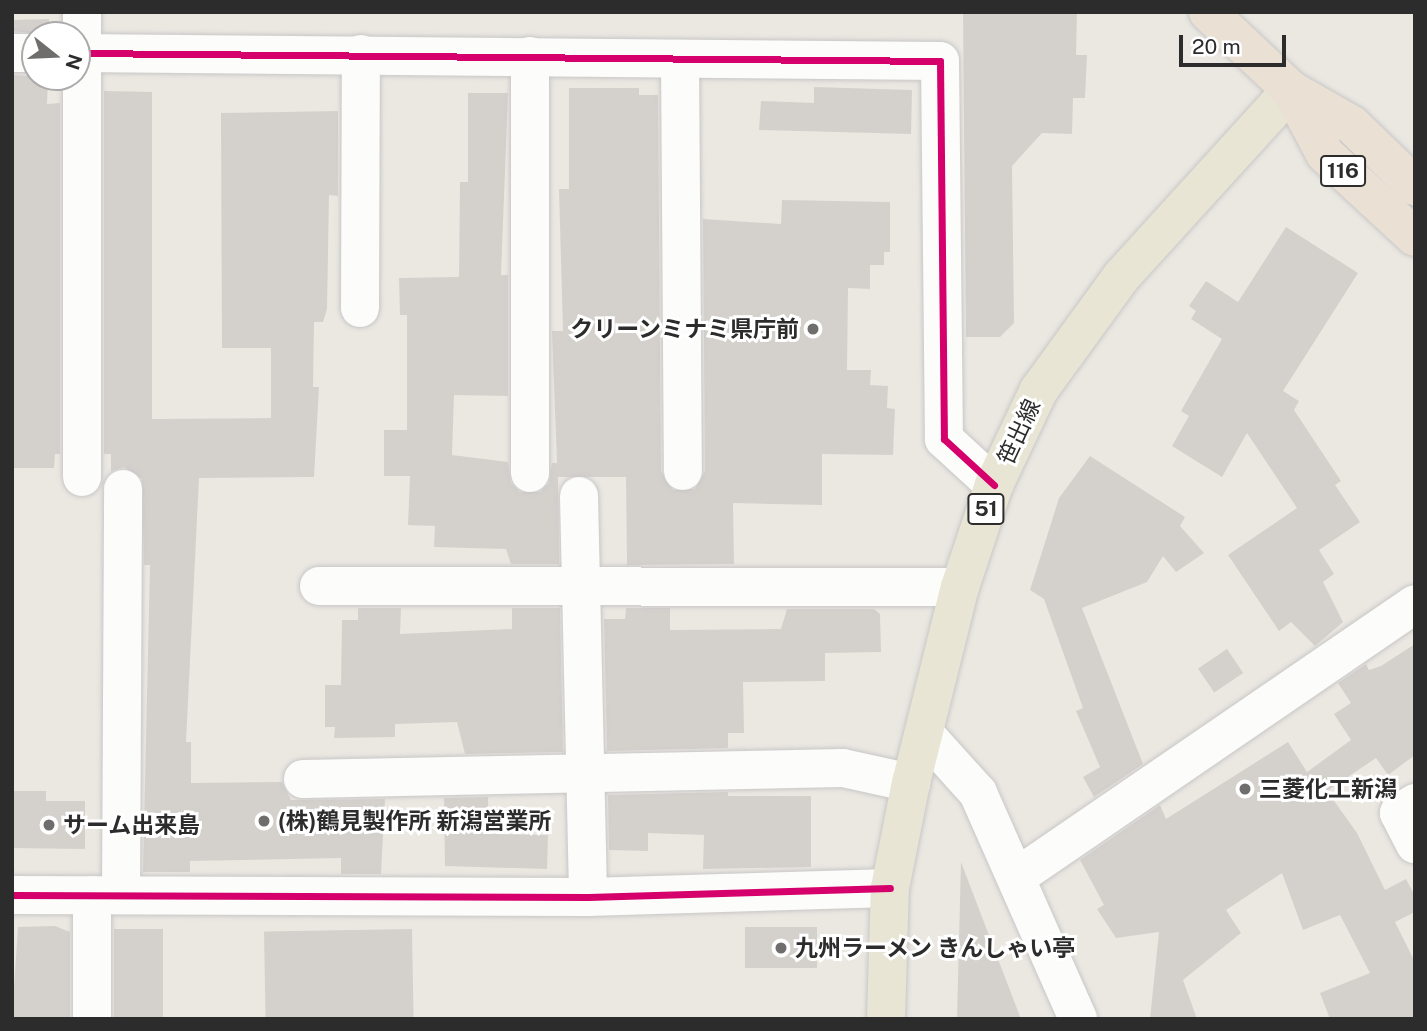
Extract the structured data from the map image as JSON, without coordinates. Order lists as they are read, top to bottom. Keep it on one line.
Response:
{"streets":{"highway":["116"],"main road":["笹出線","51"]},"crossings":[["116","笹出線"]],"places":["クリーンミナミ県庁前","三菱化工新潟","(株)鶴見製作所 新潟営業所","サーム出来島","九州ラーメン きんしゃい亭"],"scale_bar":"20 m","north":"right"}
